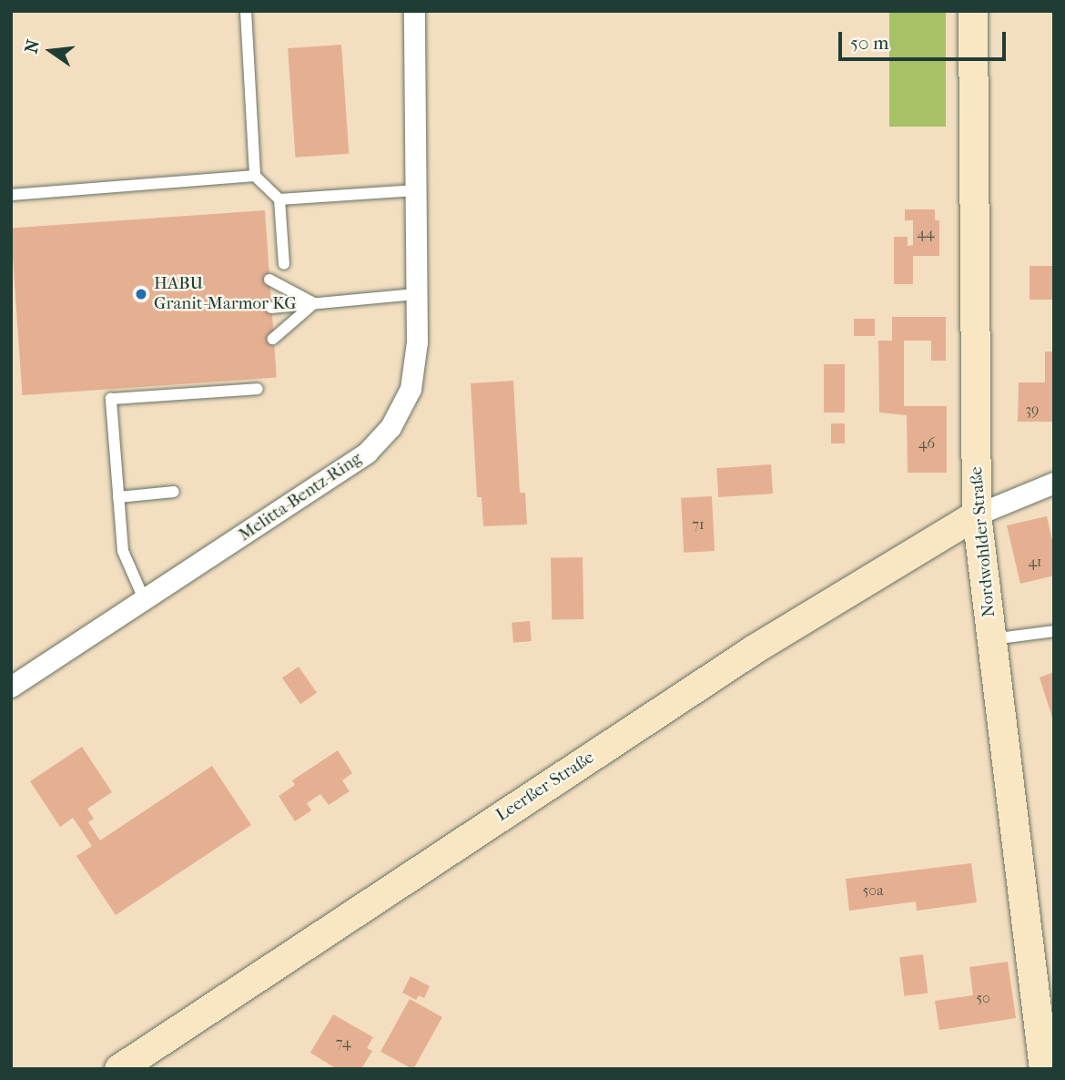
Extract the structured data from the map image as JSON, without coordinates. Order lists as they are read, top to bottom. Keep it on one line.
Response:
{"streets":{"main road":["Nordwohlder Straße","Leerßer Straße"],"street":["Melitta-Bentz-Ring"]},"crossings":[["Nordwohlder Straße","Leerßer Straße"]],"places":["HABU Granit-Marmor KG"],"house_numbers":["44","39","46","71","41","50a","50","74"],"scale_bar":"50 m","north":"left"}
